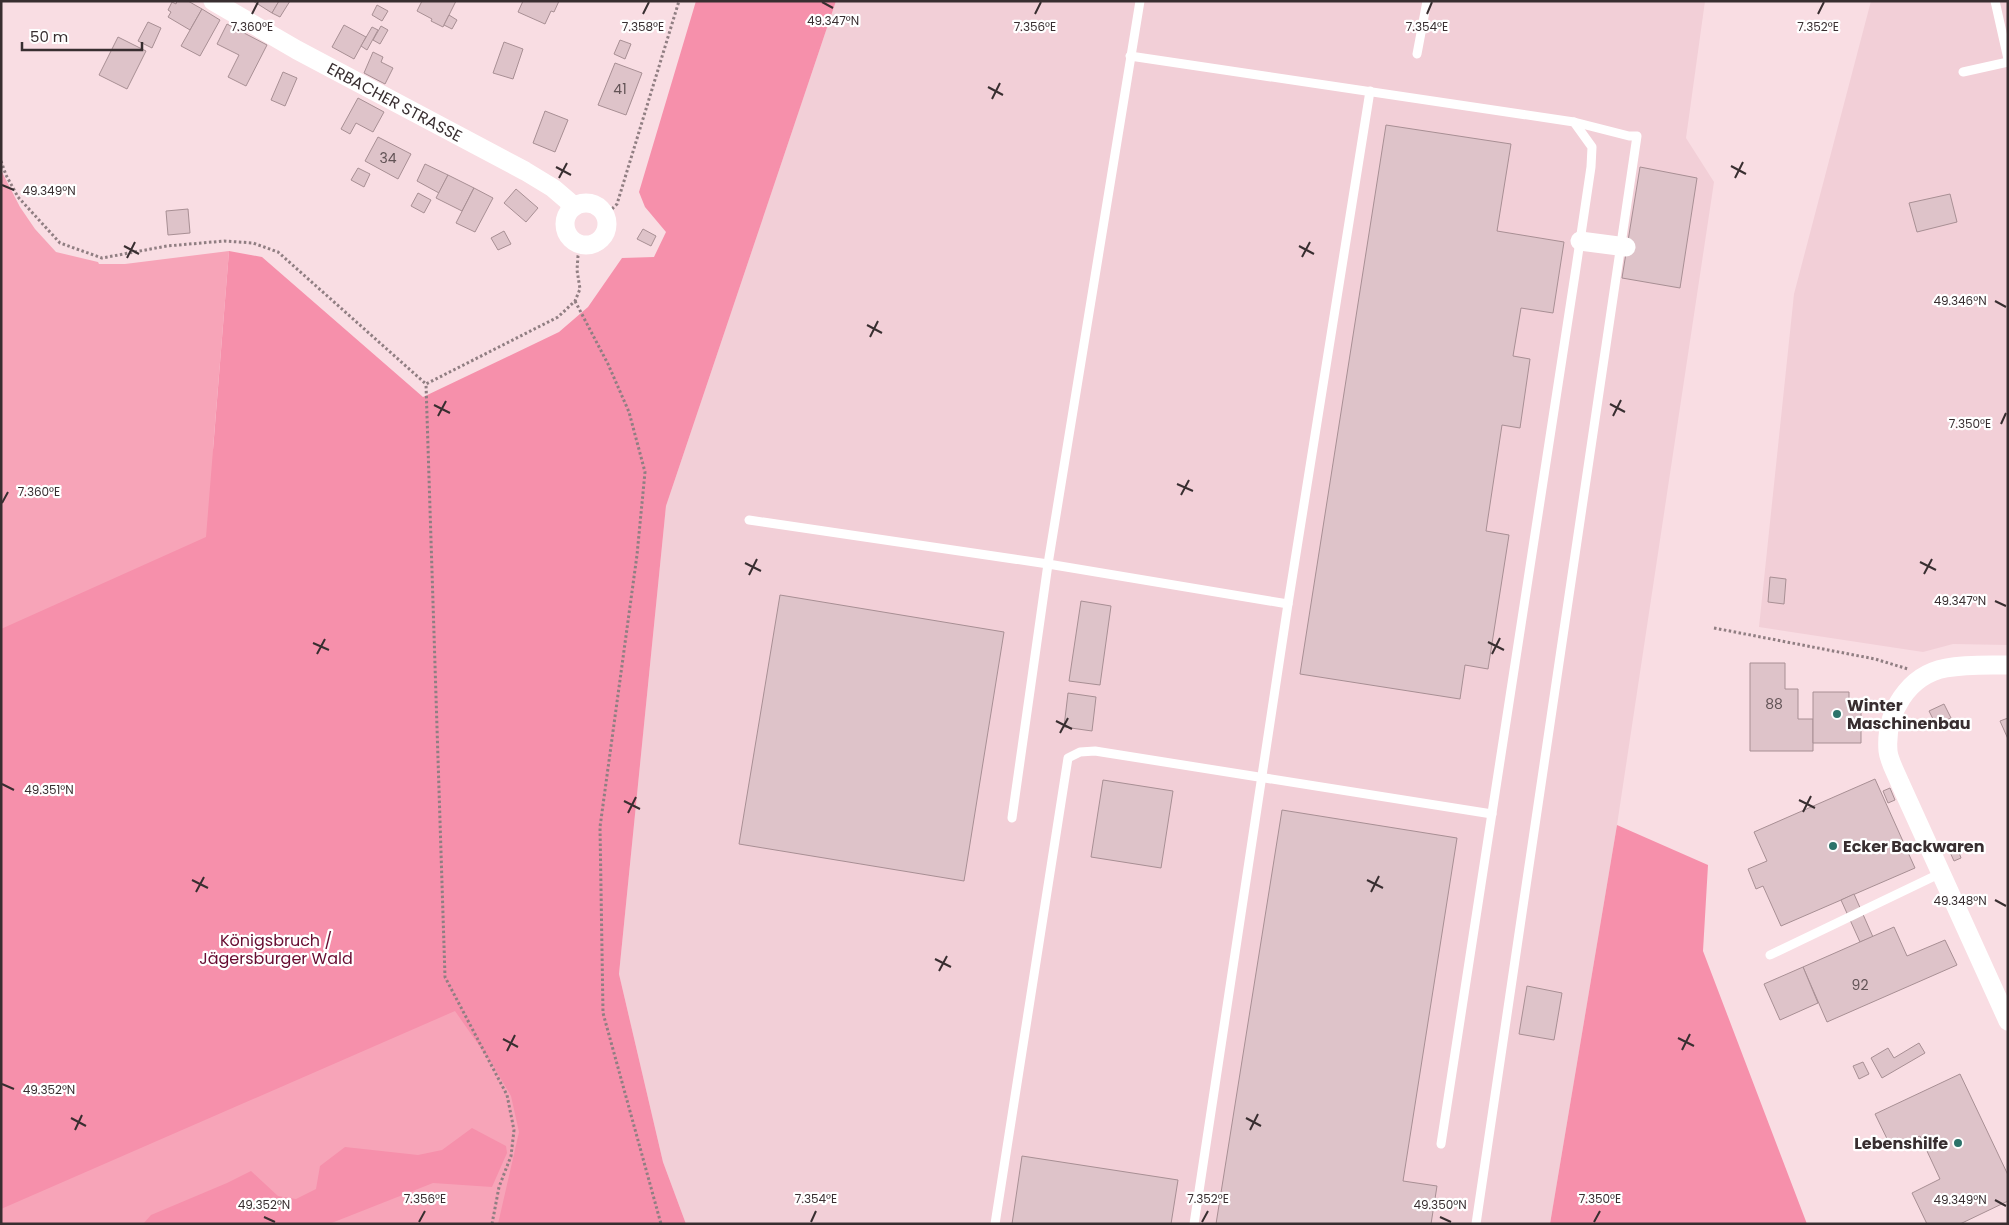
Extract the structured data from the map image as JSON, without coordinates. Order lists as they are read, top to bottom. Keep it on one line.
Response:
{"streets":{"street":["ERBACHER STRASSE"]},"parks":["Königsbruch / Jägersburger Wald"],"places":["Winter Maschinenbau","Ecker Backwaren","Lebenshilfe"],"house_numbers":["41","34","88","92"],"scale_bar":"50 m","coordinates":["49.347°N","7.360°E","7.358°E","7.356°E","7.354°E","7.352°E","49.349°N","49.346°N","7.350°E","49.351°N","49.348°N","49.352°N","49.350°N"]}
